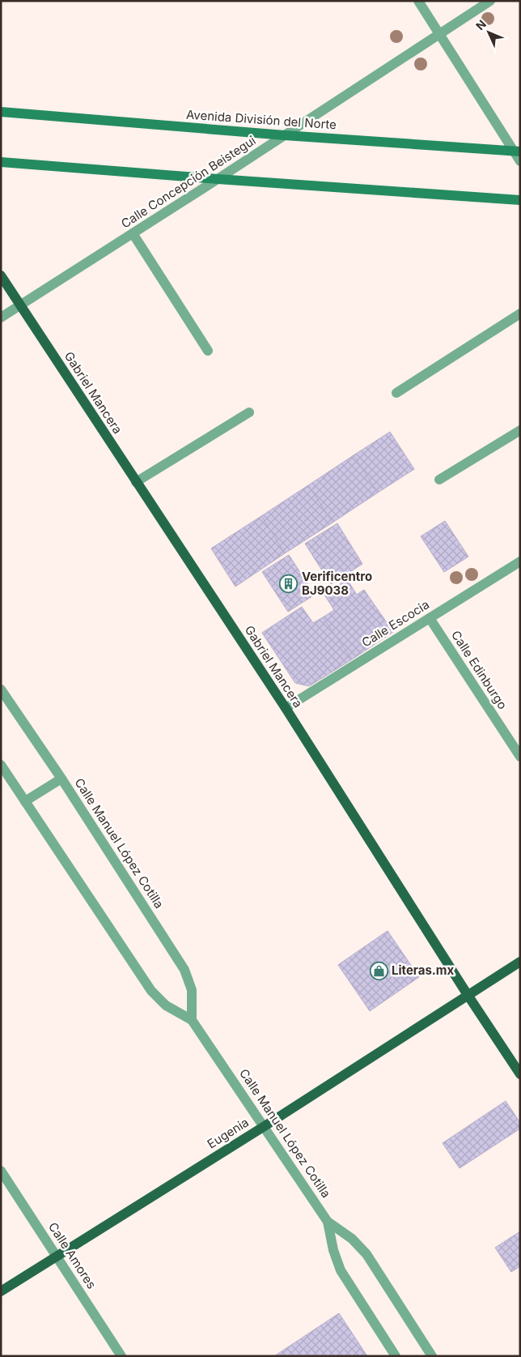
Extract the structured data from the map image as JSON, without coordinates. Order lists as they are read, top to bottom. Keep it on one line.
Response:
{"streets":{"main road":["Avenida División del Norte","Gabriel Mancera","Eugenia"],"street":["Calle Concepción Beistegui","Calle Escocia","Calle Edinburgo","Calle Manuel López Cotilla","Calle Amores"]},"crossings":[["Avenida División del Norte","Calle Concepción Beistegui"],["Calle Concepción Beistegui","Gabriel Mancera"],["Gabriel Mancera","Calle Escocia"],["Gabriel Mancera","Eugenia"],["Calle Escocia","Calle Edinburgo"],["Calle Manuel López Cotilla","Eugenia"],["Eugenia","Calle Amores"]],"places":{"building":["Verificentro BJ9038"],"shop":["Literas.mx"]},"north":"top left"}
